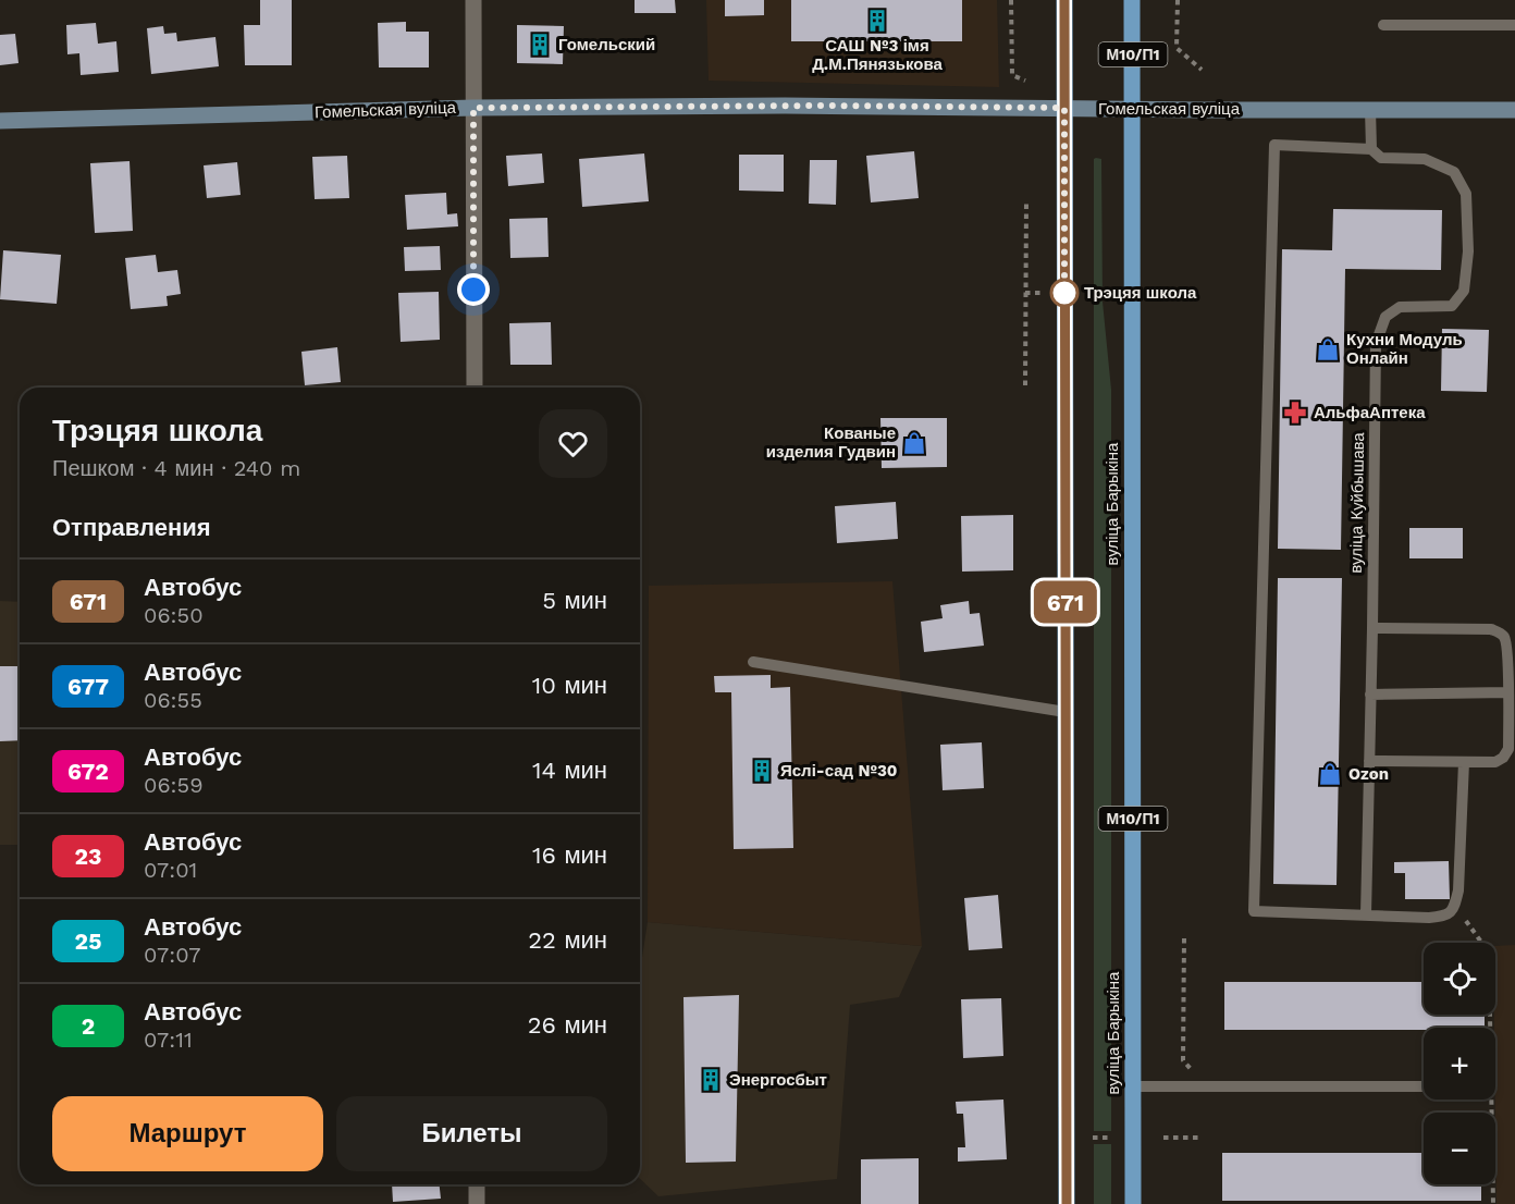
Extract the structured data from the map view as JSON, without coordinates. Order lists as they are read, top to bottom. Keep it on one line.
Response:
{"streets":{"main road":["М10/П1","вуліца Барыкіна"],"street":["Гомельская вуліца"],"lane":["вуліца Куйбышава"]},"crossings":[["Гомельская вуліца","вуліца Барыкіна"]],"places":{"building":["САШ №3 імя Д.М.Пянязькова","Гомельский","Яслі-сад №30","Энергосбыт"],"other":["Трэцяя школа"],"shop":["Кухни Модуль Онлайн","Кованые изделия Гудвин","Ozon"],"pharmacy":["АльфаАптека"]},"lines":["bus line 671"],"page":{"on_map":"671","heading":[["Трэцяя школа","Пешком · 4 мин · 240 m"],"Отправления"],"list":[{"mark":"671","name":"Автобус","note":"06:50","value":"5 мин"},{"mark":"677","name":"Автобус","note":"06:55","value":"10 мин"},{"mark":"672","name":"Автобус","note":"06:59","value":"14 мин"},{"mark":"23","name":"Автобус","note":"07:01","value":"16 мин"},{"mark":"25","name":"Автобус","note":"07:07","value":"22 мин"},{"mark":"2","name":"Автобус","note":"07:11","value":"26 мин"}],"map_buttons":["+","−"],"buttons":["Маршрут","Билеты"]}}
